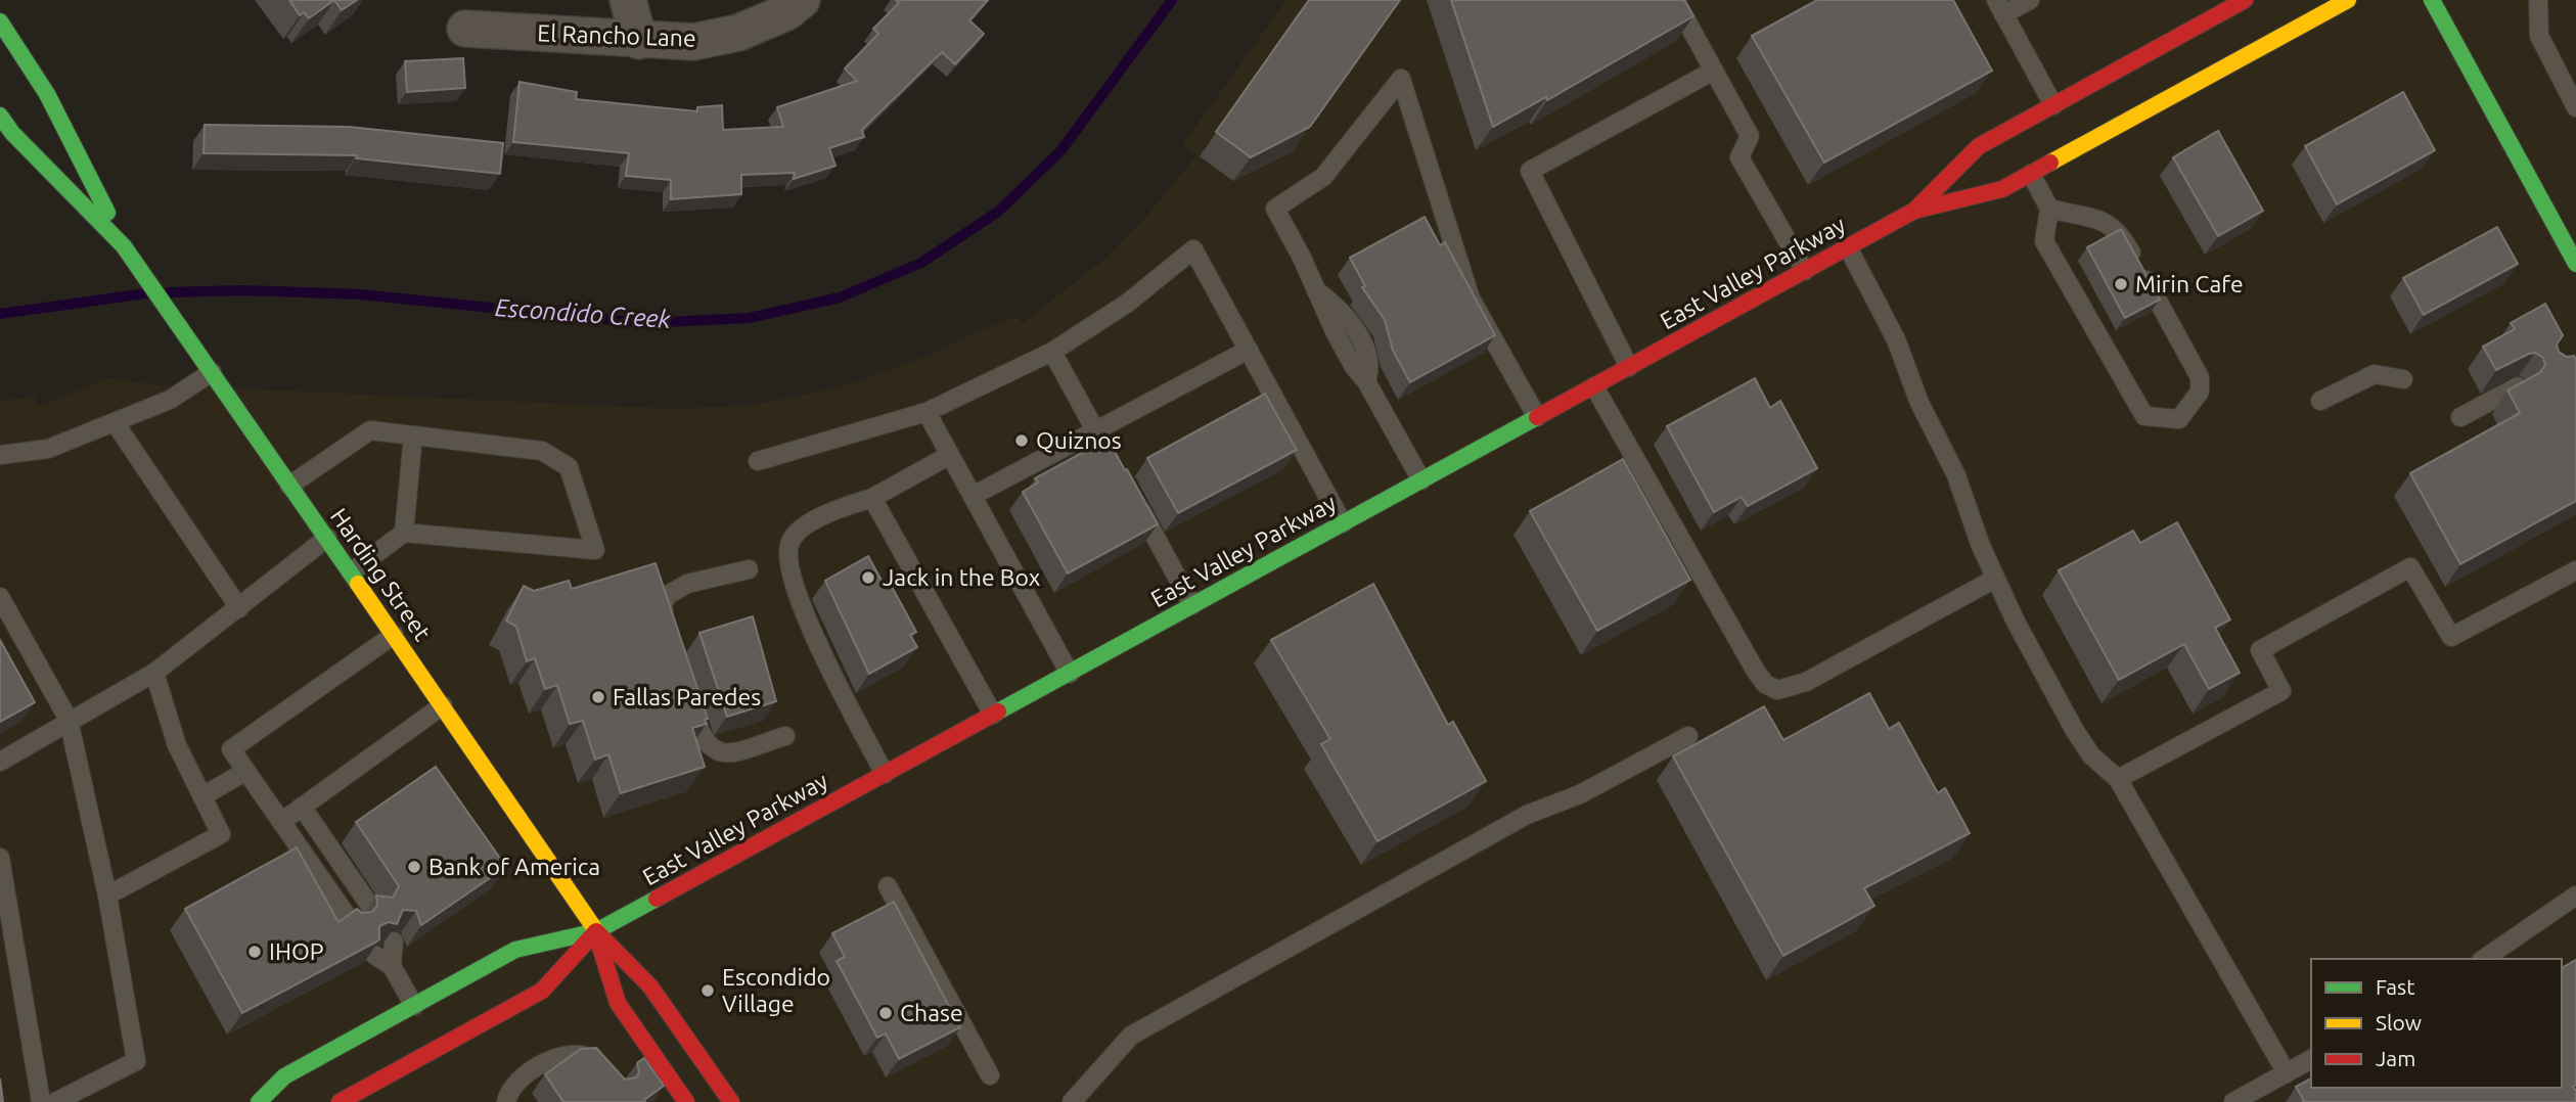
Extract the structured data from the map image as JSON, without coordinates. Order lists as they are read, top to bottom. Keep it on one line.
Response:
{"streets":{"main road":["East Valley Parkway","Harding Street"],"street":["El Rancho Lane"]},"crossings":[["East Valley Parkway","Harding Street"]],"water":["Escondido Creek"],"places":["Mirin Cafe","Quiznos","Jack in the Box","Fallas Paredes","Bank of America","IHOP","Escondido Village","Chase"],"legend":["Fast","Slow","Jam"]}
